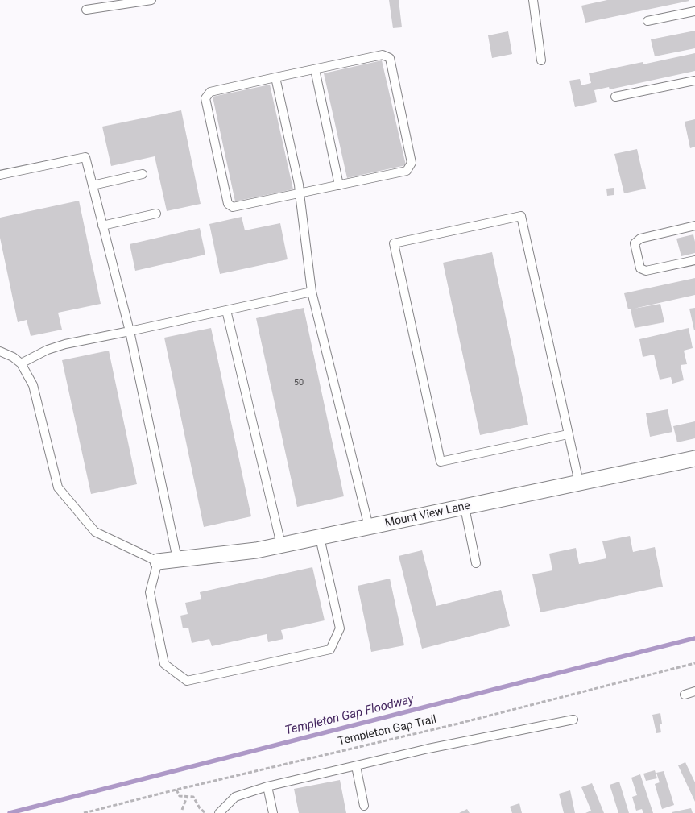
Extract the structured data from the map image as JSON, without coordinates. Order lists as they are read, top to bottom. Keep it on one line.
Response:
{"streets":{"street":["Mount View Lane"],"path":["Templeton Gap Trail"]},"water":["Templeton Gap Floodway"],"house_numbers":["50"]}
